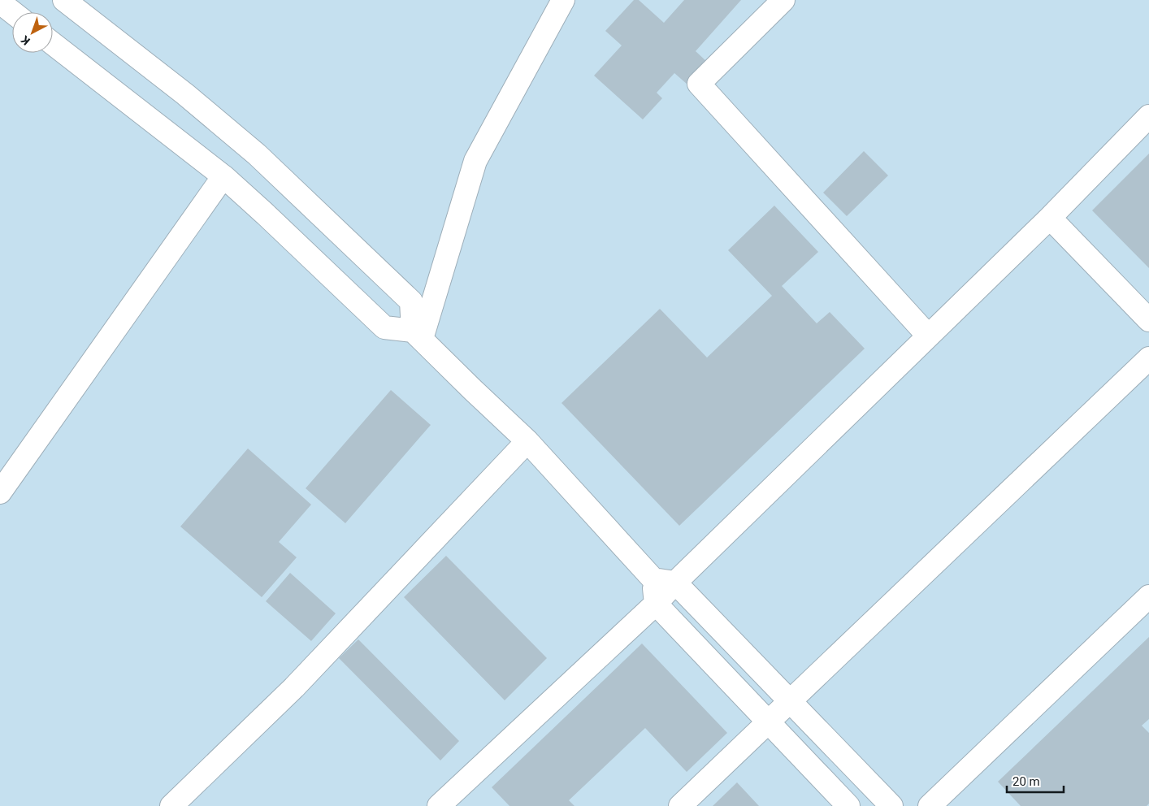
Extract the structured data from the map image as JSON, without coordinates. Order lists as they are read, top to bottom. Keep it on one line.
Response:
{"scale_bar":"20 m","north":"bottom left"}
